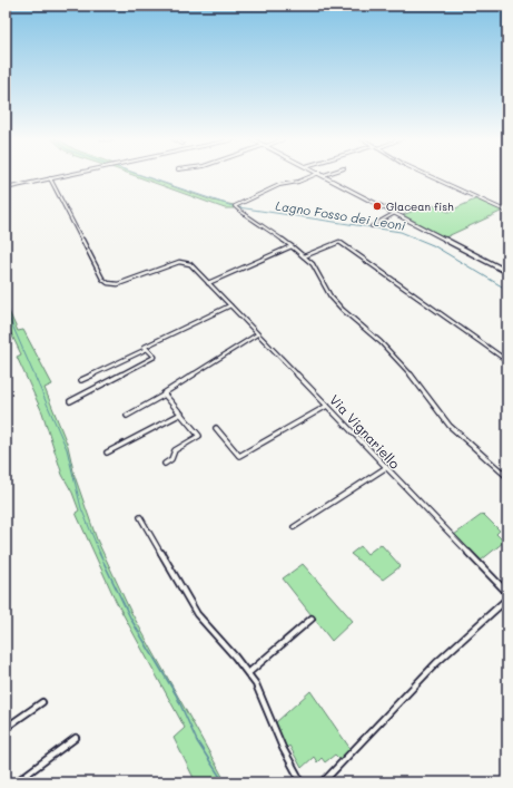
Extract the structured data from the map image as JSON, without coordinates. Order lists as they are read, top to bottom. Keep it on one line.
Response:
{"streets":{"street":["Via Vignariello"]},"water":["Lagno Fosso dei Leoni"],"places":["Glacean fish"]}
